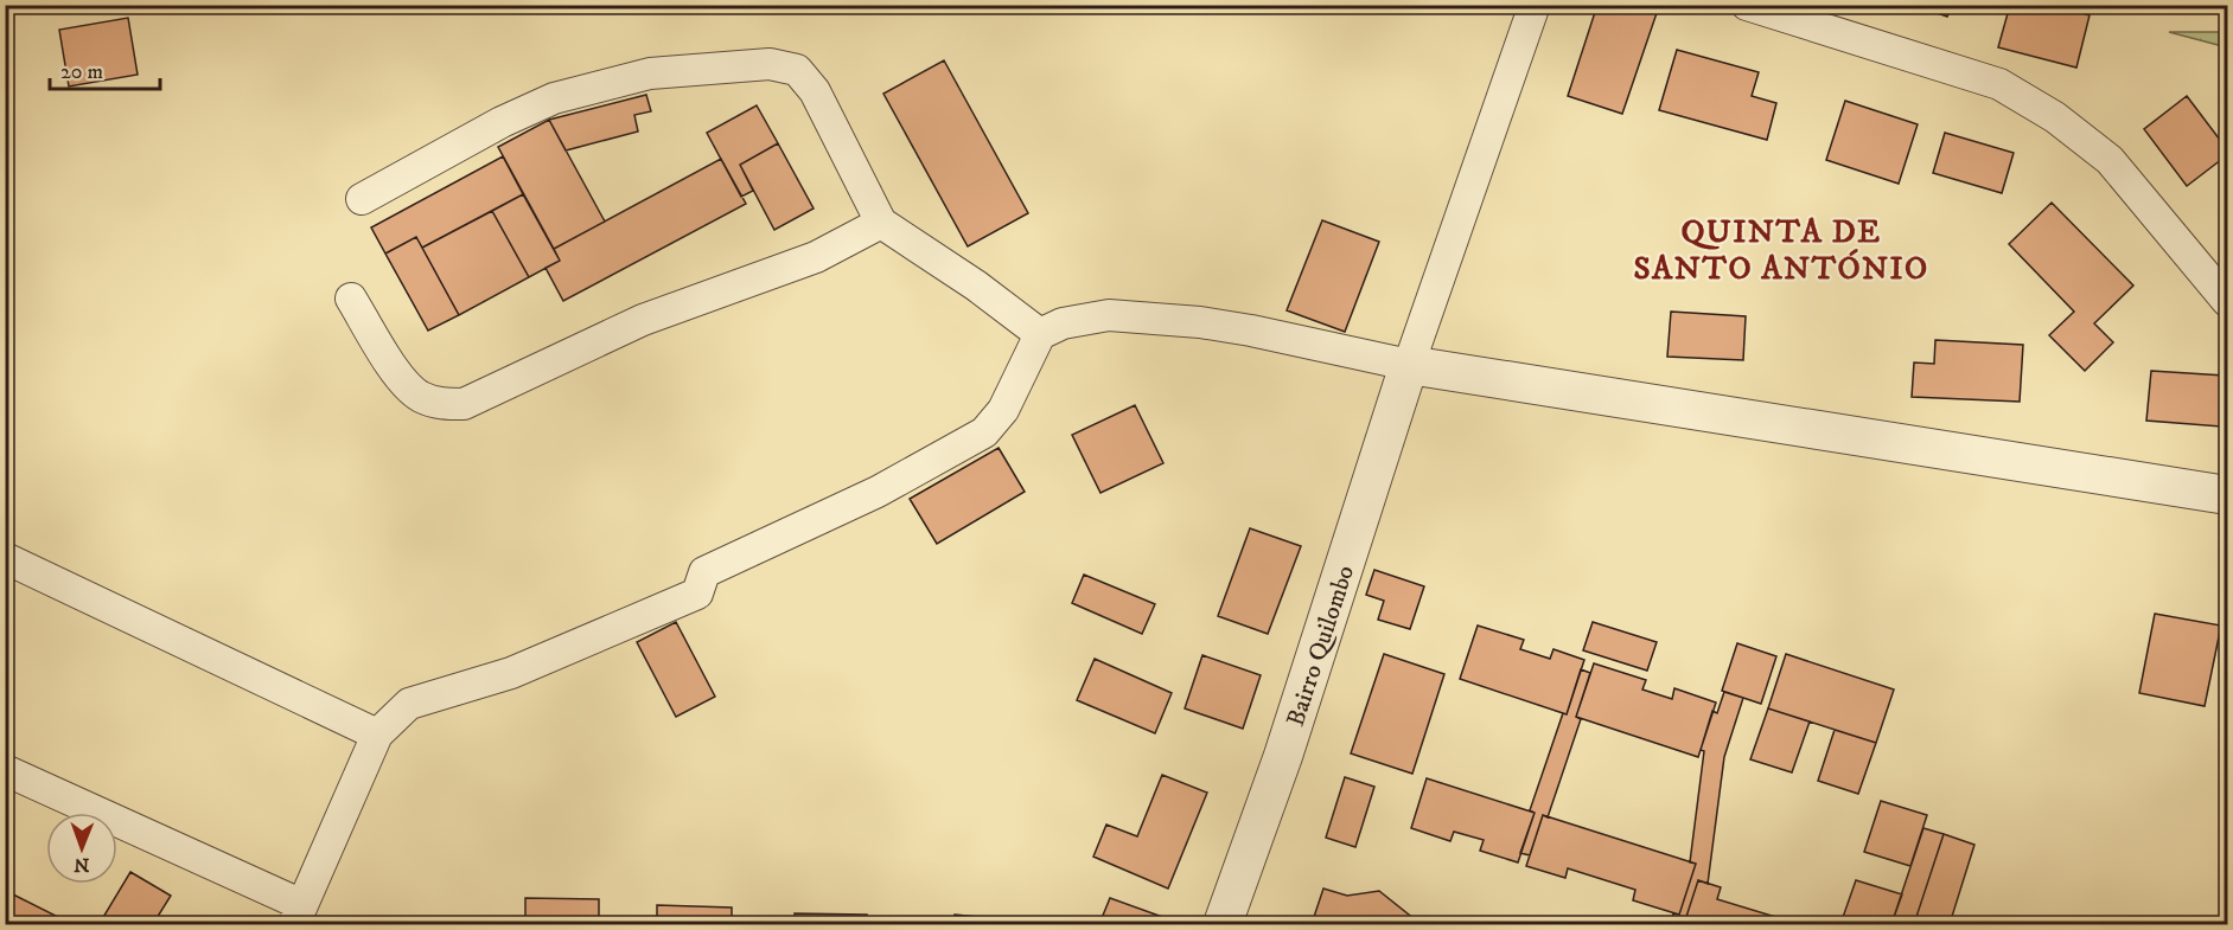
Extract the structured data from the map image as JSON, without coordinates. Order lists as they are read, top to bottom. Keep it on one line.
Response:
{"streets":{"street":["Bairro Quilombo"]},"districts":["QUINTA DE SANTO ANTÓNIO"],"scale_bar":"20 m","north":"bottom"}
